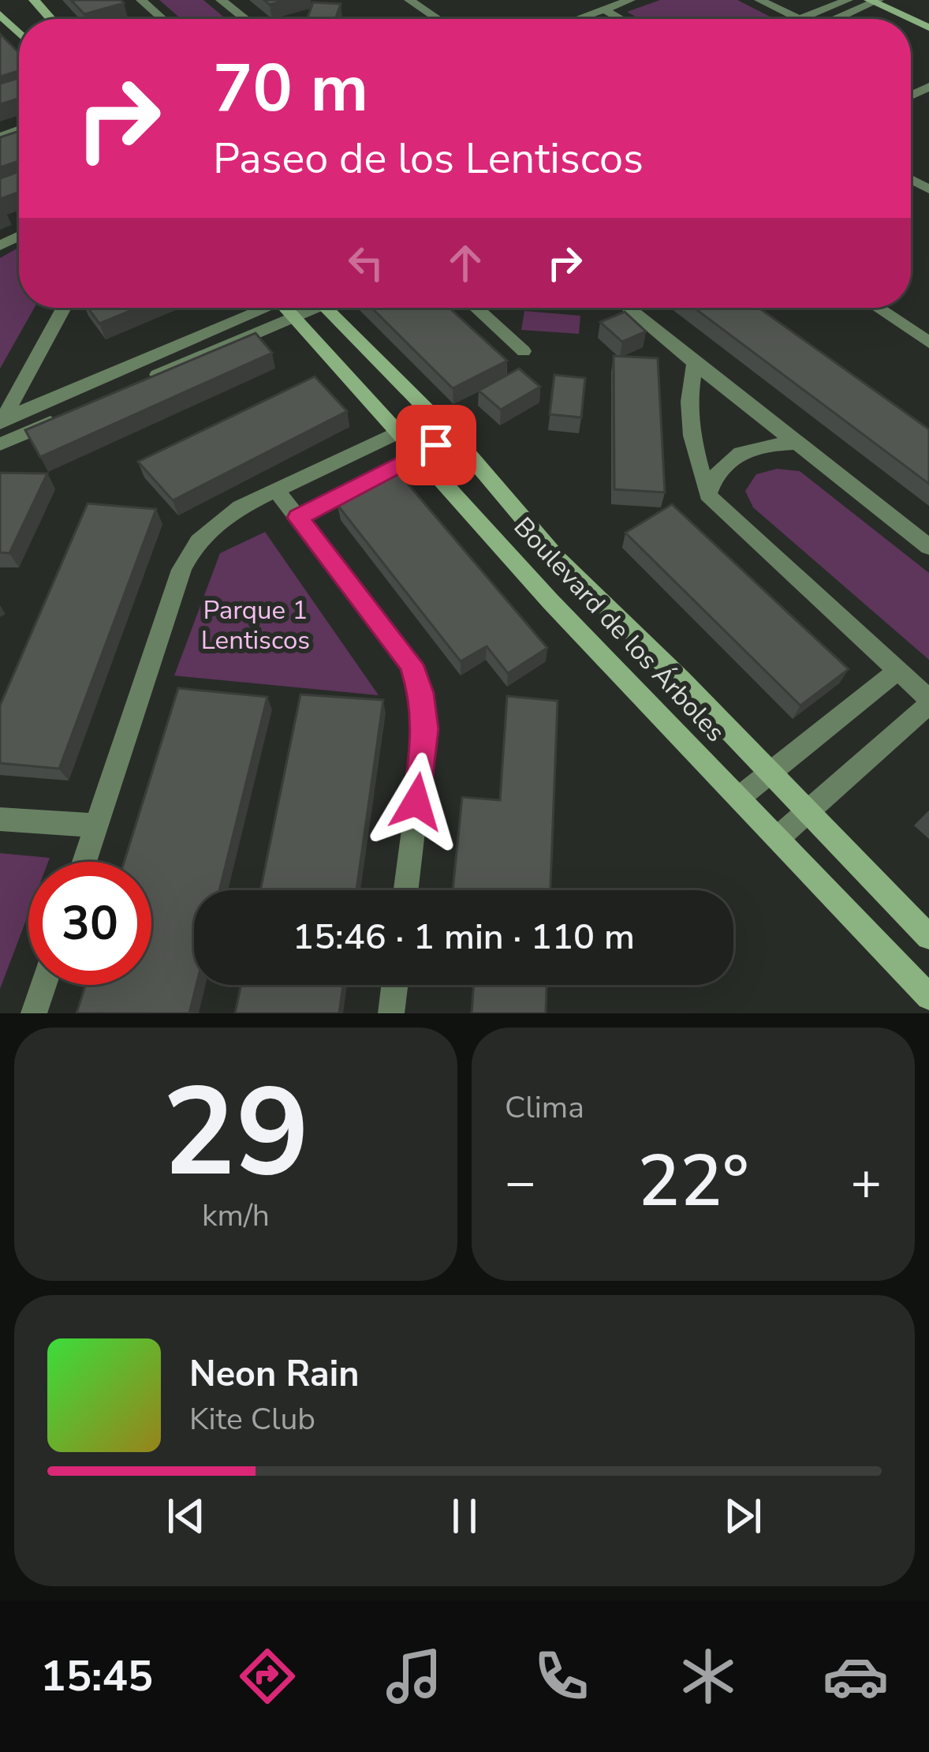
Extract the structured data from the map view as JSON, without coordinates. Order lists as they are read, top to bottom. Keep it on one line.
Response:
{"streets":{"main road":["Boulevard de los Árboles"]},"parks":["Parque 1 Lentiscos"],"page":{"turn":["70 m","Paseo de los Lentiscos"],"limit":"30","trip":"15:46 · 1 min · 110 m","tile":[["29","km/h"],"Clima"],"heat":["−","22°","+"],"song":["Neon Rain","Kite Club"],"tabs":"15:45"}}
